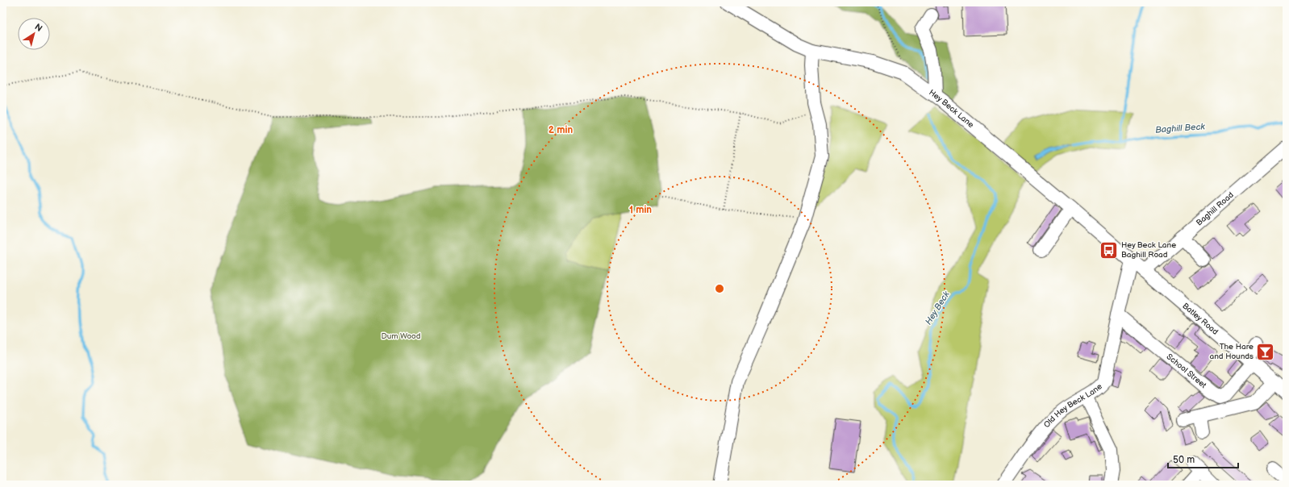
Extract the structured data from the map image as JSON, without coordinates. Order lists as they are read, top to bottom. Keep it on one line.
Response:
{"streets":{"street":["Hey Beck Lane","Baghill Road","Batley Road","School Street","Old Hey Beck Lane"]},"crossings":[["Hey Beck Lane","Baghill Road"],["Hey Beck Lane","Batley Road"],["Hey Beck Lane","Old Hey Beck Lane"],["Baghill Road","Batley Road"],["Batley Road","School Street"],["School Street","Old Hey Beck Lane"]],"water":["Baghill Beck","Hey Beck"],"parks":["Dum Wood"],"places":{"bus stop":["Hey Beck Lane Baghill Road"],"bar":["The Hare and Hounds"]},"scale_bar":"50 m","north":"top right","rings":["2 min","1 min"]}
